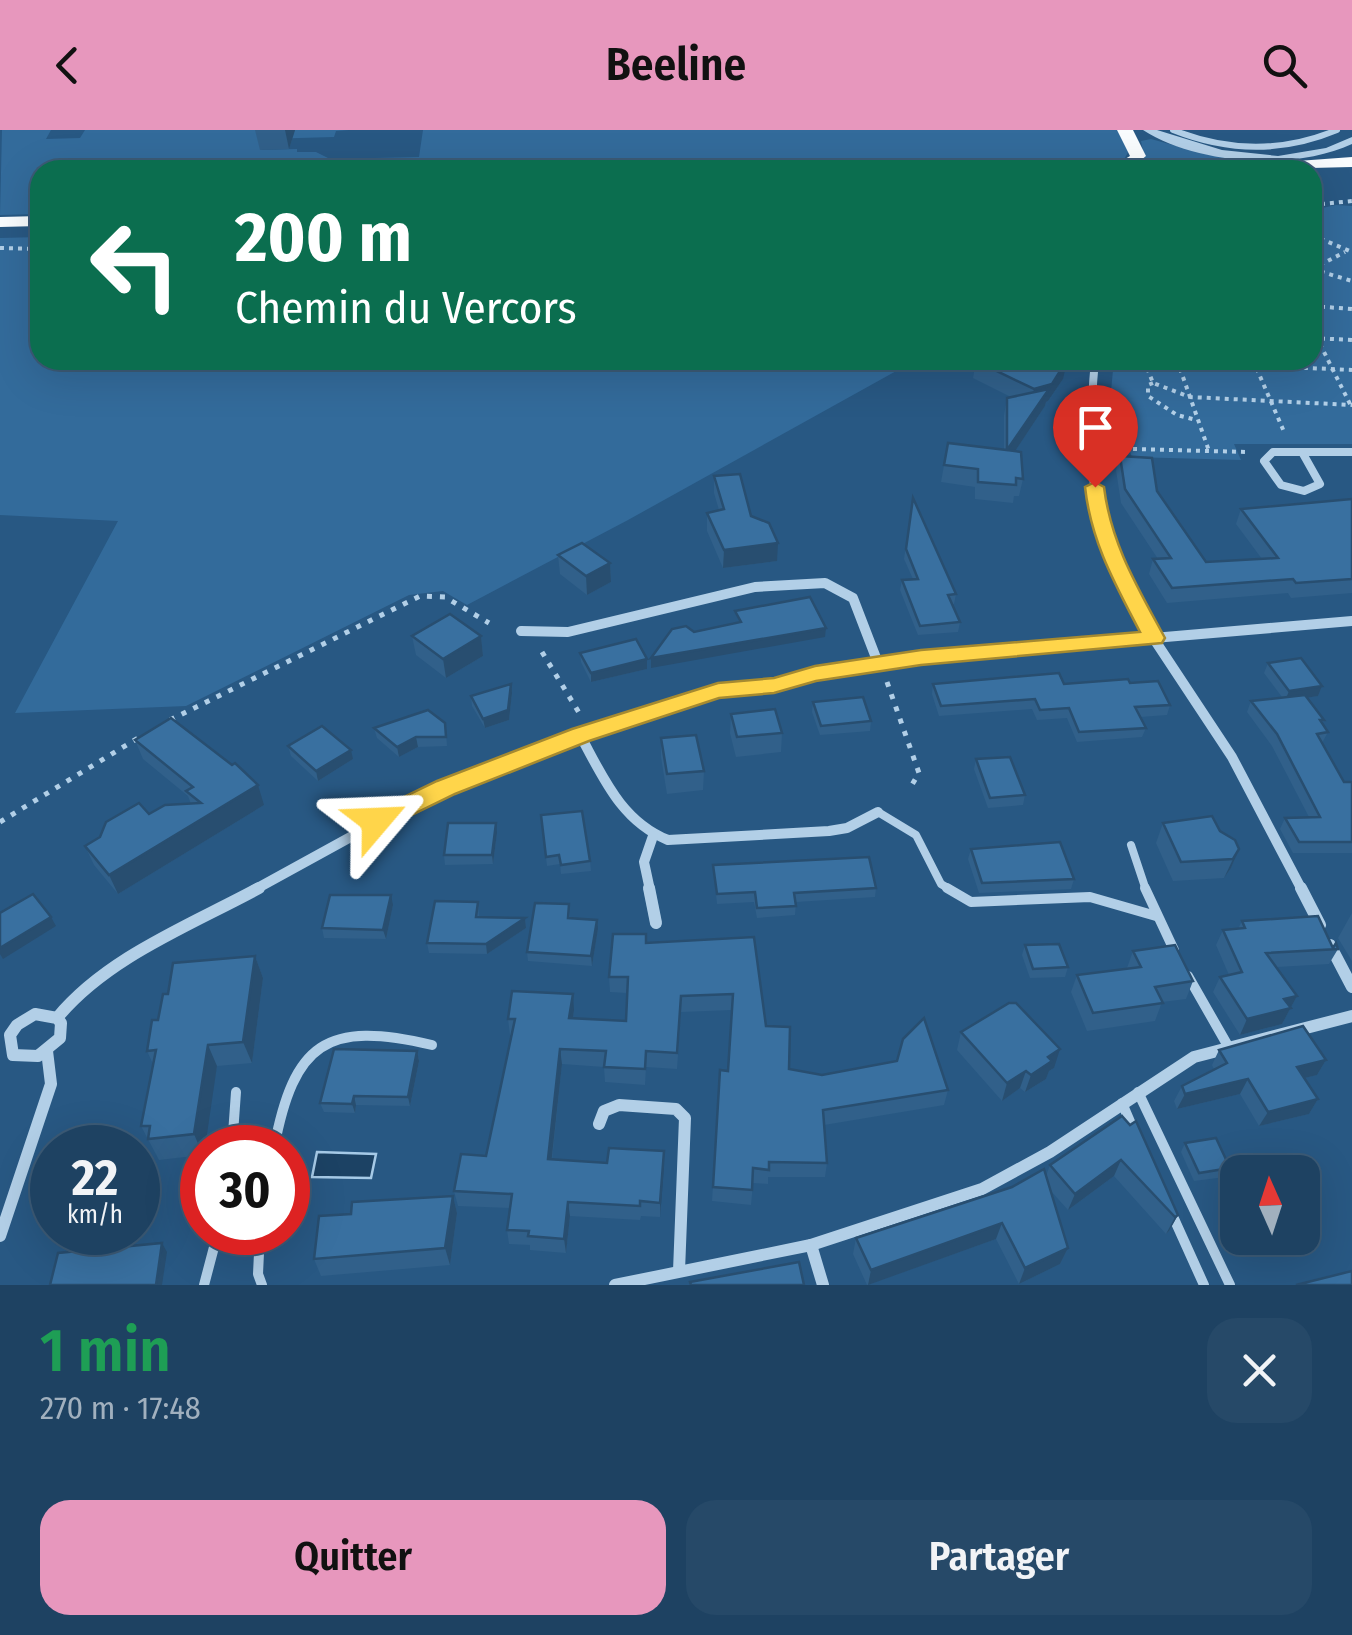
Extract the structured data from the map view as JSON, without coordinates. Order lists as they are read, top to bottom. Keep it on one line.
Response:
{"north":"top","page":{"header":"Beeline","turn":["200 m","Chemin du Vercors"],"speed":"22 km/h","limit":"30","heading":["1 min","270 m · 17:48"],"buttons":["Quitter","Partager"]}}
